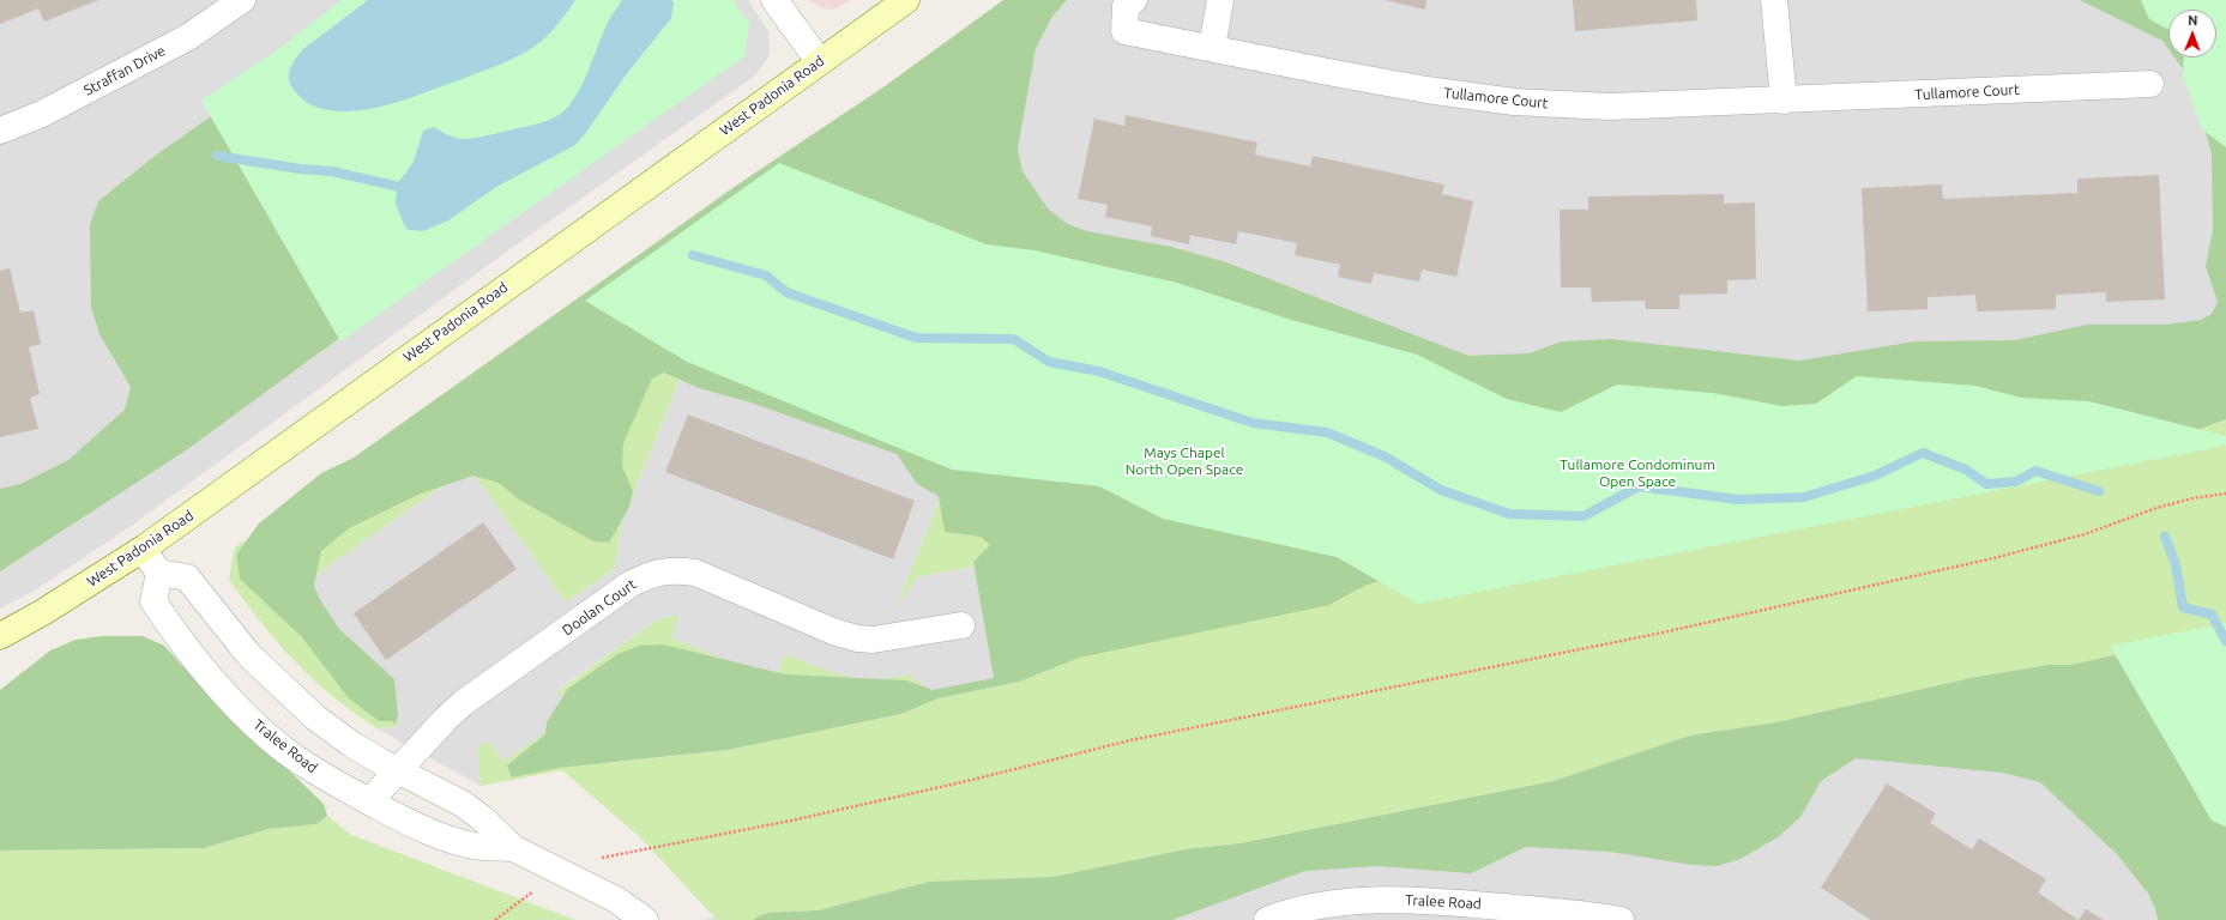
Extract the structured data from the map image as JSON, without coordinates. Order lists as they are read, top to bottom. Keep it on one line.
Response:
{"streets":{"main road":["West Padonia Road"],"street":["Straffan Drive","Tullamore Court","Doolan Court","Tralee Road"]},"crossings":[["Doolan Court","Tralee Road"]],"parks":["Mays Chapel North Open Space","Tullamore Condominum Open Space"],"north":"top"}
